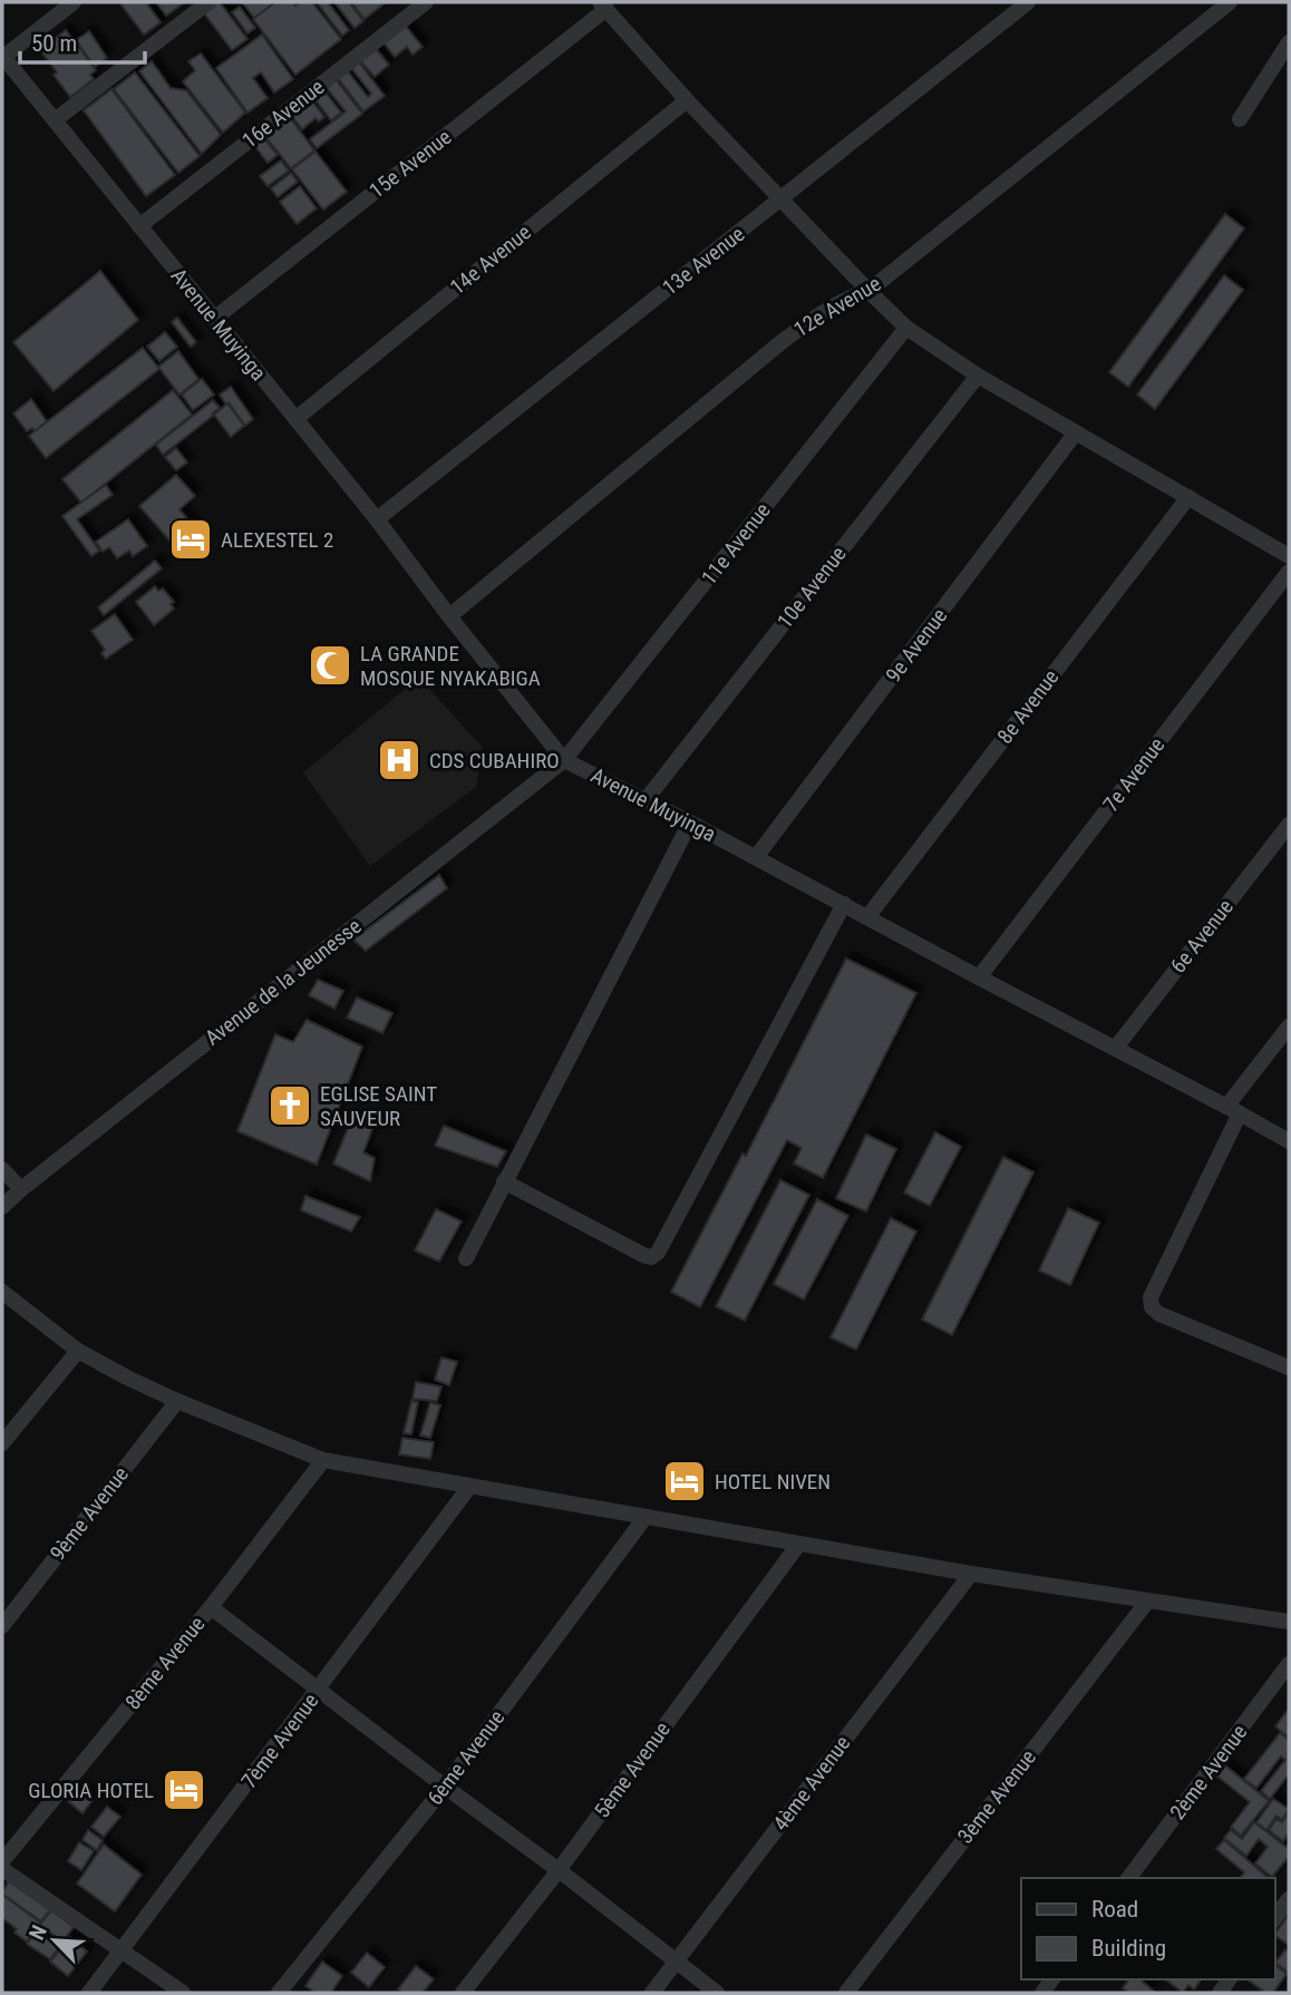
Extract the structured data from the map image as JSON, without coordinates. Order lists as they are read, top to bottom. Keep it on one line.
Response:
{"streets":{"street":["16e Avenue","15e Avenue","14e Avenue","13e Avenue","12e Avenue","Avenue Muyinga","11e Avenue","10e Avenue","9e Avenue","8e Avenue","7e Avenue","6e Avenue","Avenue de la Jeunesse","9ème Avenue","8ème Avenue","7ème Avenue","6ème Avenue","5ème Avenue","2ème Avenue","4ème Avenue","3ème Avenue"]},"crossings":[["16e Avenue","Avenue Muyinga"],["15e Avenue","Avenue Muyinga"],["14e Avenue","Avenue Muyinga"],["13e Avenue","Avenue Muyinga"],["12e Avenue","Avenue Muyinga"],["Avenue Muyinga","11e Avenue"],["Avenue Muyinga","10e Avenue"],["Avenue Muyinga","9e Avenue"],["Avenue Muyinga","8e Avenue"],["Avenue Muyinga","7e Avenue"],["Avenue Muyinga","6e Avenue"],["Avenue Muyinga","Avenue de la Jeunesse"],["11e Avenue","Avenue de la Jeunesse"]],"places":{"hotel":["ALEXESTEL 2","HOTEL NIVEN","GLORIA HOTEL"],"mosque":["LA GRANDE MOSQUE NYAKABIGA"],"hospital":["CDS CUBAHIRO"],"church":["EGLISE SAINT SAUVEUR"]},"legend":["Road","Building"],"scale_bar":"50 m","north":"top left"}
